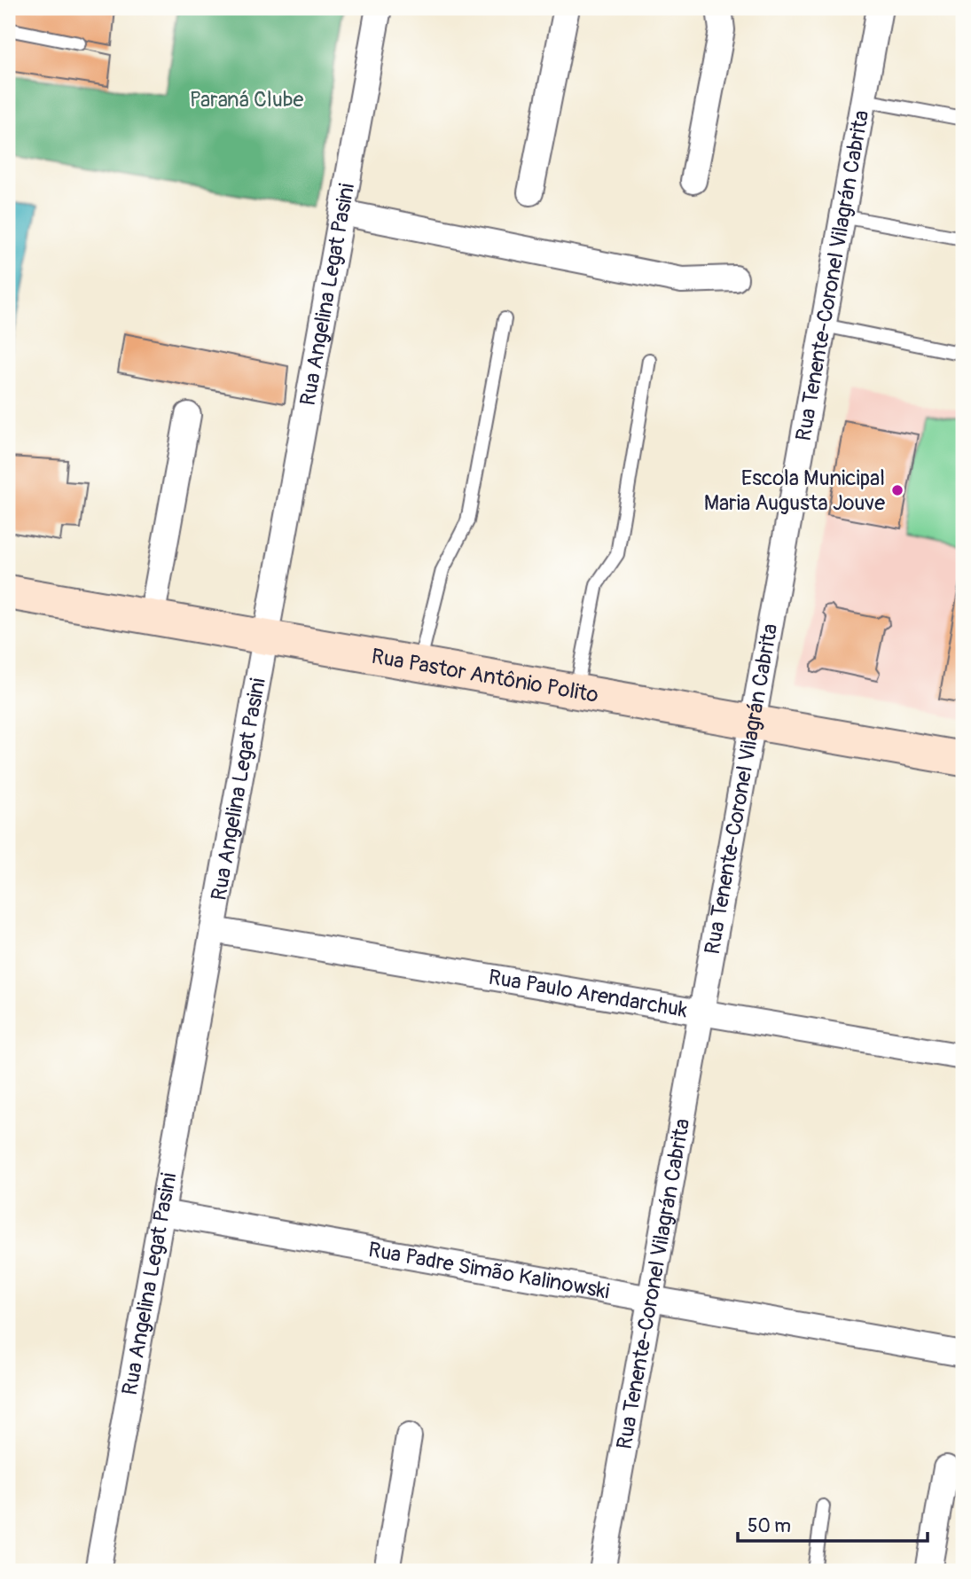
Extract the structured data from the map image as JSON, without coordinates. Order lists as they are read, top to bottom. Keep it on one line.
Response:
{"streets":{"main road":["Rua Pastor Antônio Polito"],"street":["Rua Tenente-Coronel Vilagrán Cabrita","Rua Angelina Legat Pasini","Rua Paulo Arendarchuk","Rua Padre Simão Kalinowski"]},"crossings":[["Rua Tenente-Coronel Vilagrán Cabrita","Rua Pastor Antônio Polito"],["Rua Tenente-Coronel Vilagrán Cabrita","Rua Paulo Arendarchuk"],["Rua Tenente-Coronel Vilagrán Cabrita","Rua Padre Simão Kalinowski"],["Rua Angelina Legat Pasini","Rua Pastor Antônio Polito"],["Rua Angelina Legat Pasini","Rua Paulo Arendarchuk"],["Rua Angelina Legat Pasini","Rua Padre Simão Kalinowski"]],"parks":["Paraná Clube"],"places":["Escola Municipal Maria Augusta Jouve"],"scale_bar":"50 m"}
